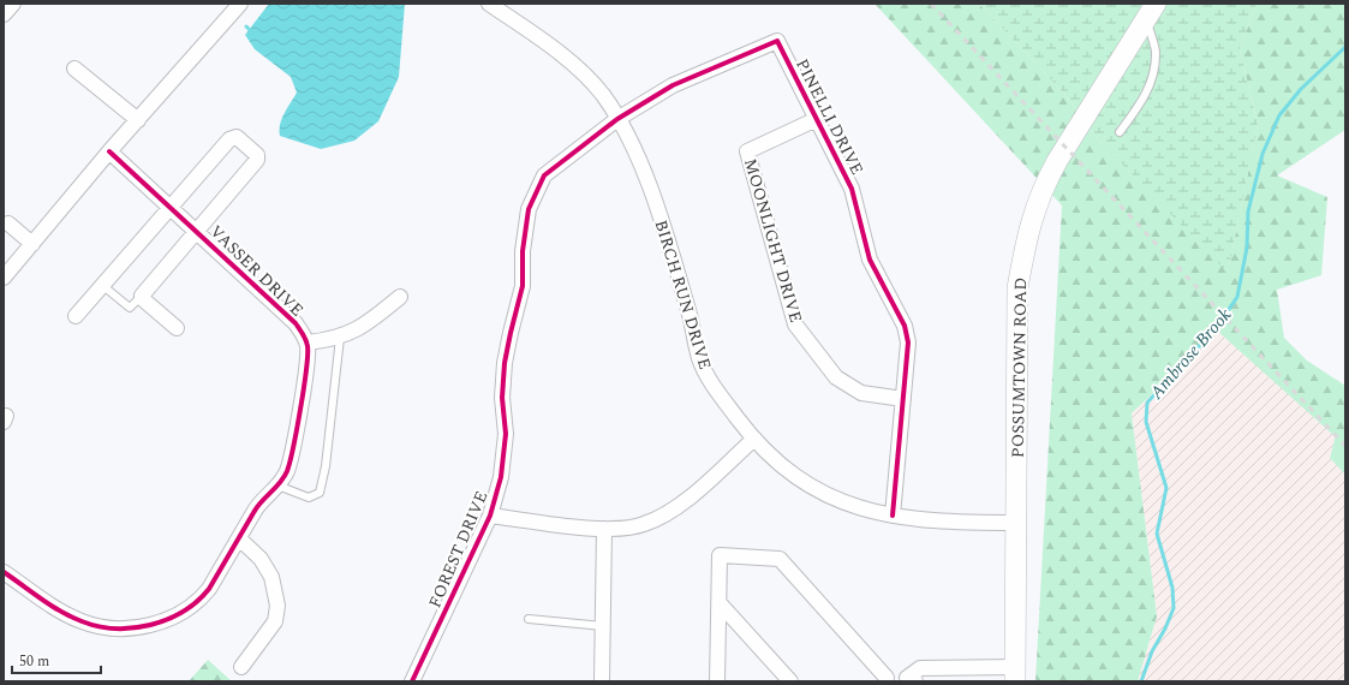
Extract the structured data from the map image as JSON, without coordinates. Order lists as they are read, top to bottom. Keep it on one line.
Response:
{"streets":{"main road":["POSSUMTOWN ROAD"],"street":["PINELLI DRIVE","MOONLIGHT DRIVE","VASSER DRIVE","BIRCH RUN DRIVE","FOREST DRIVE"]},"crossings":[["PINELLI DRIVE","MOONLIGHT DRIVE"],["PINELLI DRIVE","BIRCH RUN DRIVE"],["PINELLI DRIVE","FOREST DRIVE"],["BIRCH RUN DRIVE","POSSUMTOWN ROAD"],["BIRCH RUN DRIVE","FOREST DRIVE"]],"water":["Ambrose Brook"],"scale_bar":"50 m"}
